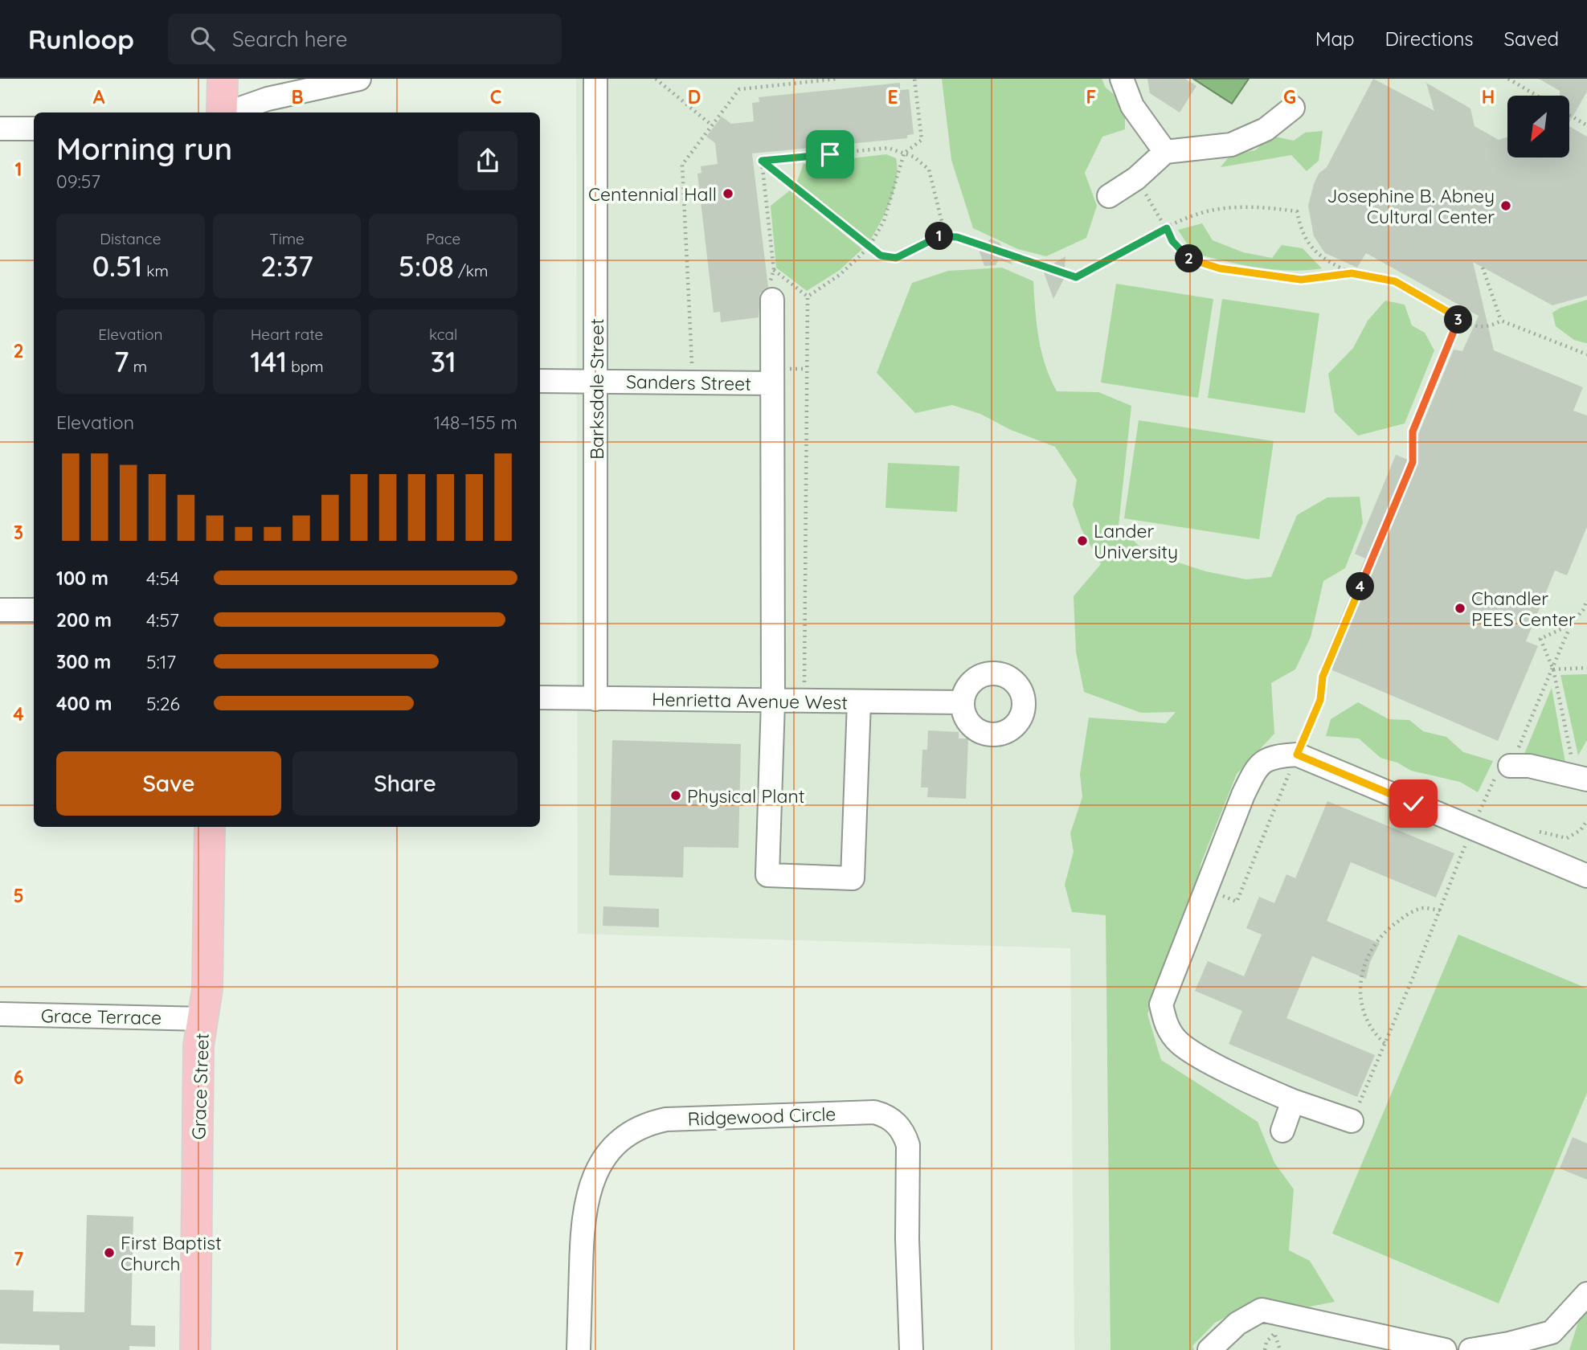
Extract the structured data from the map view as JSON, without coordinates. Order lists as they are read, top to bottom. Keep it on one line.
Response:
{"streets":{"main road":["Grace Street"],"street":["Sanders Street","Barksdale Street","Henrietta Avenue West","Grace Terrace","Ridgewood Circle"]},"crossings":[["Sanders Street","Barksdale Street"],["Barksdale Street","Henrietta Avenue West"],["Grace Terrace","Grace Street"]],"places":["Centennial Hall","Josephine B. Abney Cultural Center","Lander University","Chandler PEES Center","Physical Plant","First Baptist Church"],"north":"bottom left","page":{"header":"Runloop","search":"Search here","nav":["Map","Directions","Saved"],"heading":["Morning run","09:57"],"stats":[["Distance","0.51 km"],["Time","2:37"],["Pace","5:08 /km"],["Elevation","7 m"],["Heart rate","141 bpm"],["kcal","31"]],"pins":["1","2","3","4"],"chart":["Elevation","148–155 m"],"list":[{"name":"100 m","note":"4:54"},{"name":"200 m","note":"4:57"},{"name":"300 m","note":"5:17"},{"name":"400 m","note":"5:26"}],"buttons":["Save","Share"]},"grid":{"columns":["A","B","C","D","E","F","G","H"],"rows":["1","2","3","4","5","6","7"]}}
